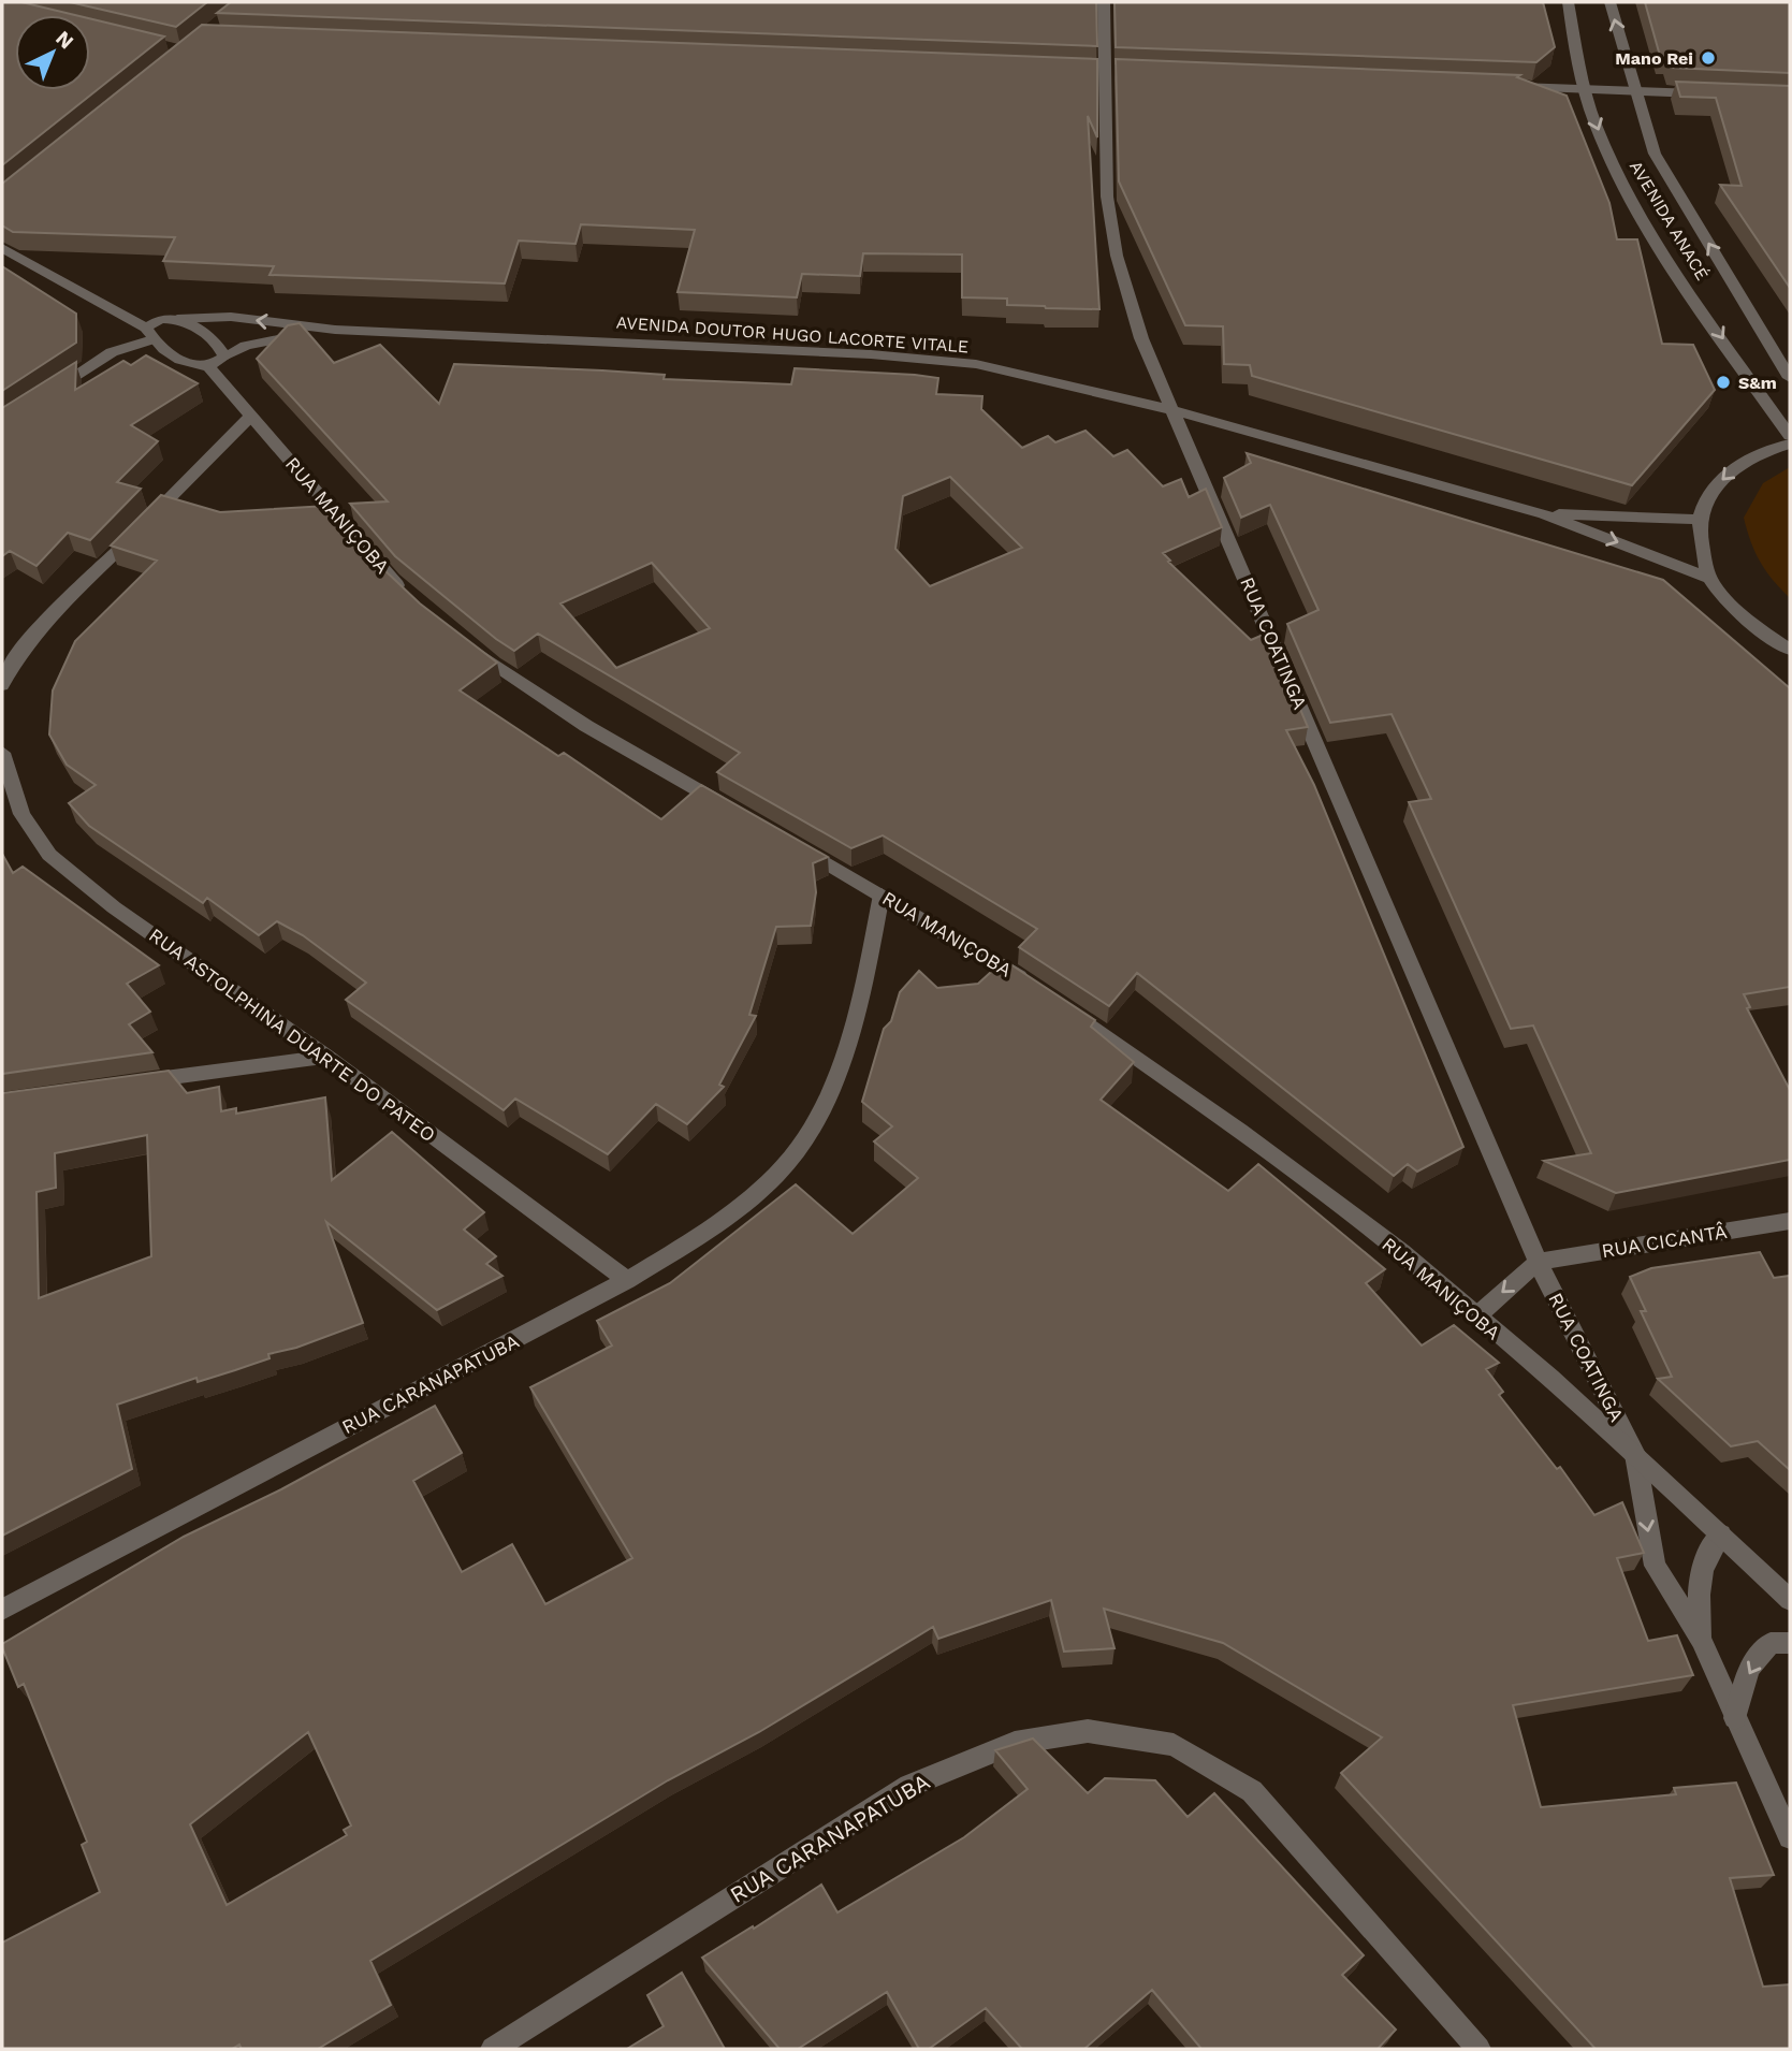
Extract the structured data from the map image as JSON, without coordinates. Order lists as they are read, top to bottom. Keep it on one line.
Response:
{"streets":{"street":["AVENIDA ANACÉ","AVENIDA DOUTOR HUGO LACORTE VITALE","RUA MANIÇOBA","RUA COATINGA","RUA ASTOLPHINA DUARTE DO PATEO","RUA CICANTÂ","RUA CARANAPATUBA"]},"crossings":[["AVENIDA DOUTOR HUGO LACORTE VITALE","RUA MANIÇOBA"],["AVENIDA DOUTOR HUGO LACORTE VITALE","RUA COATINGA"],["RUA MANIÇOBA","RUA COATINGA"],["RUA MANIÇOBA","RUA CARANAPATUBA"],["RUA COATINGA","RUA CICANTÂ"],["RUA ASTOLPHINA DUARTE DO PATEO","RUA CARANAPATUBA"]],"places":["Mano Rei","S&m"],"north":"top right"}
